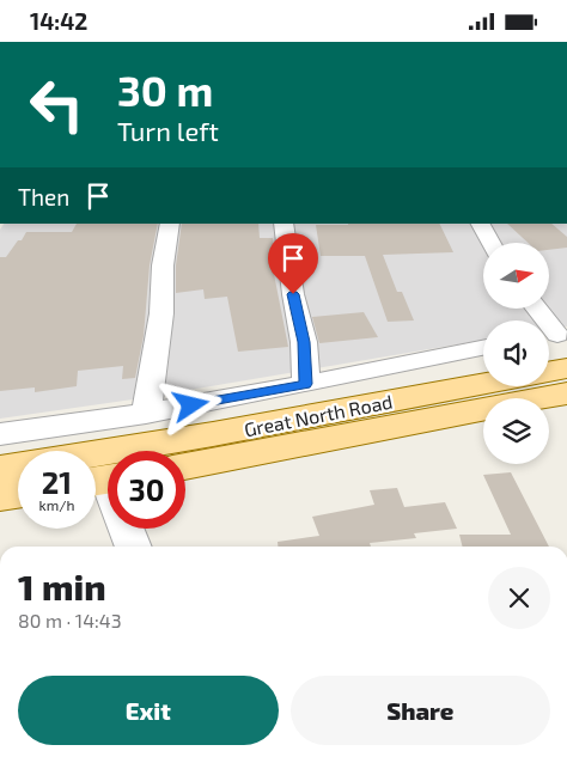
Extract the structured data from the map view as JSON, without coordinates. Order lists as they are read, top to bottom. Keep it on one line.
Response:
{"streets":{"main road":["Great North Road"]},"north":"right","page":{"status":"14:42","turn":["30 m","Turn left"],"then":"Then","speed":"21 km/h","limit":"30","heading":["1 min","80 m · 14:43"],"buttons":["Exit","Share"]}}
